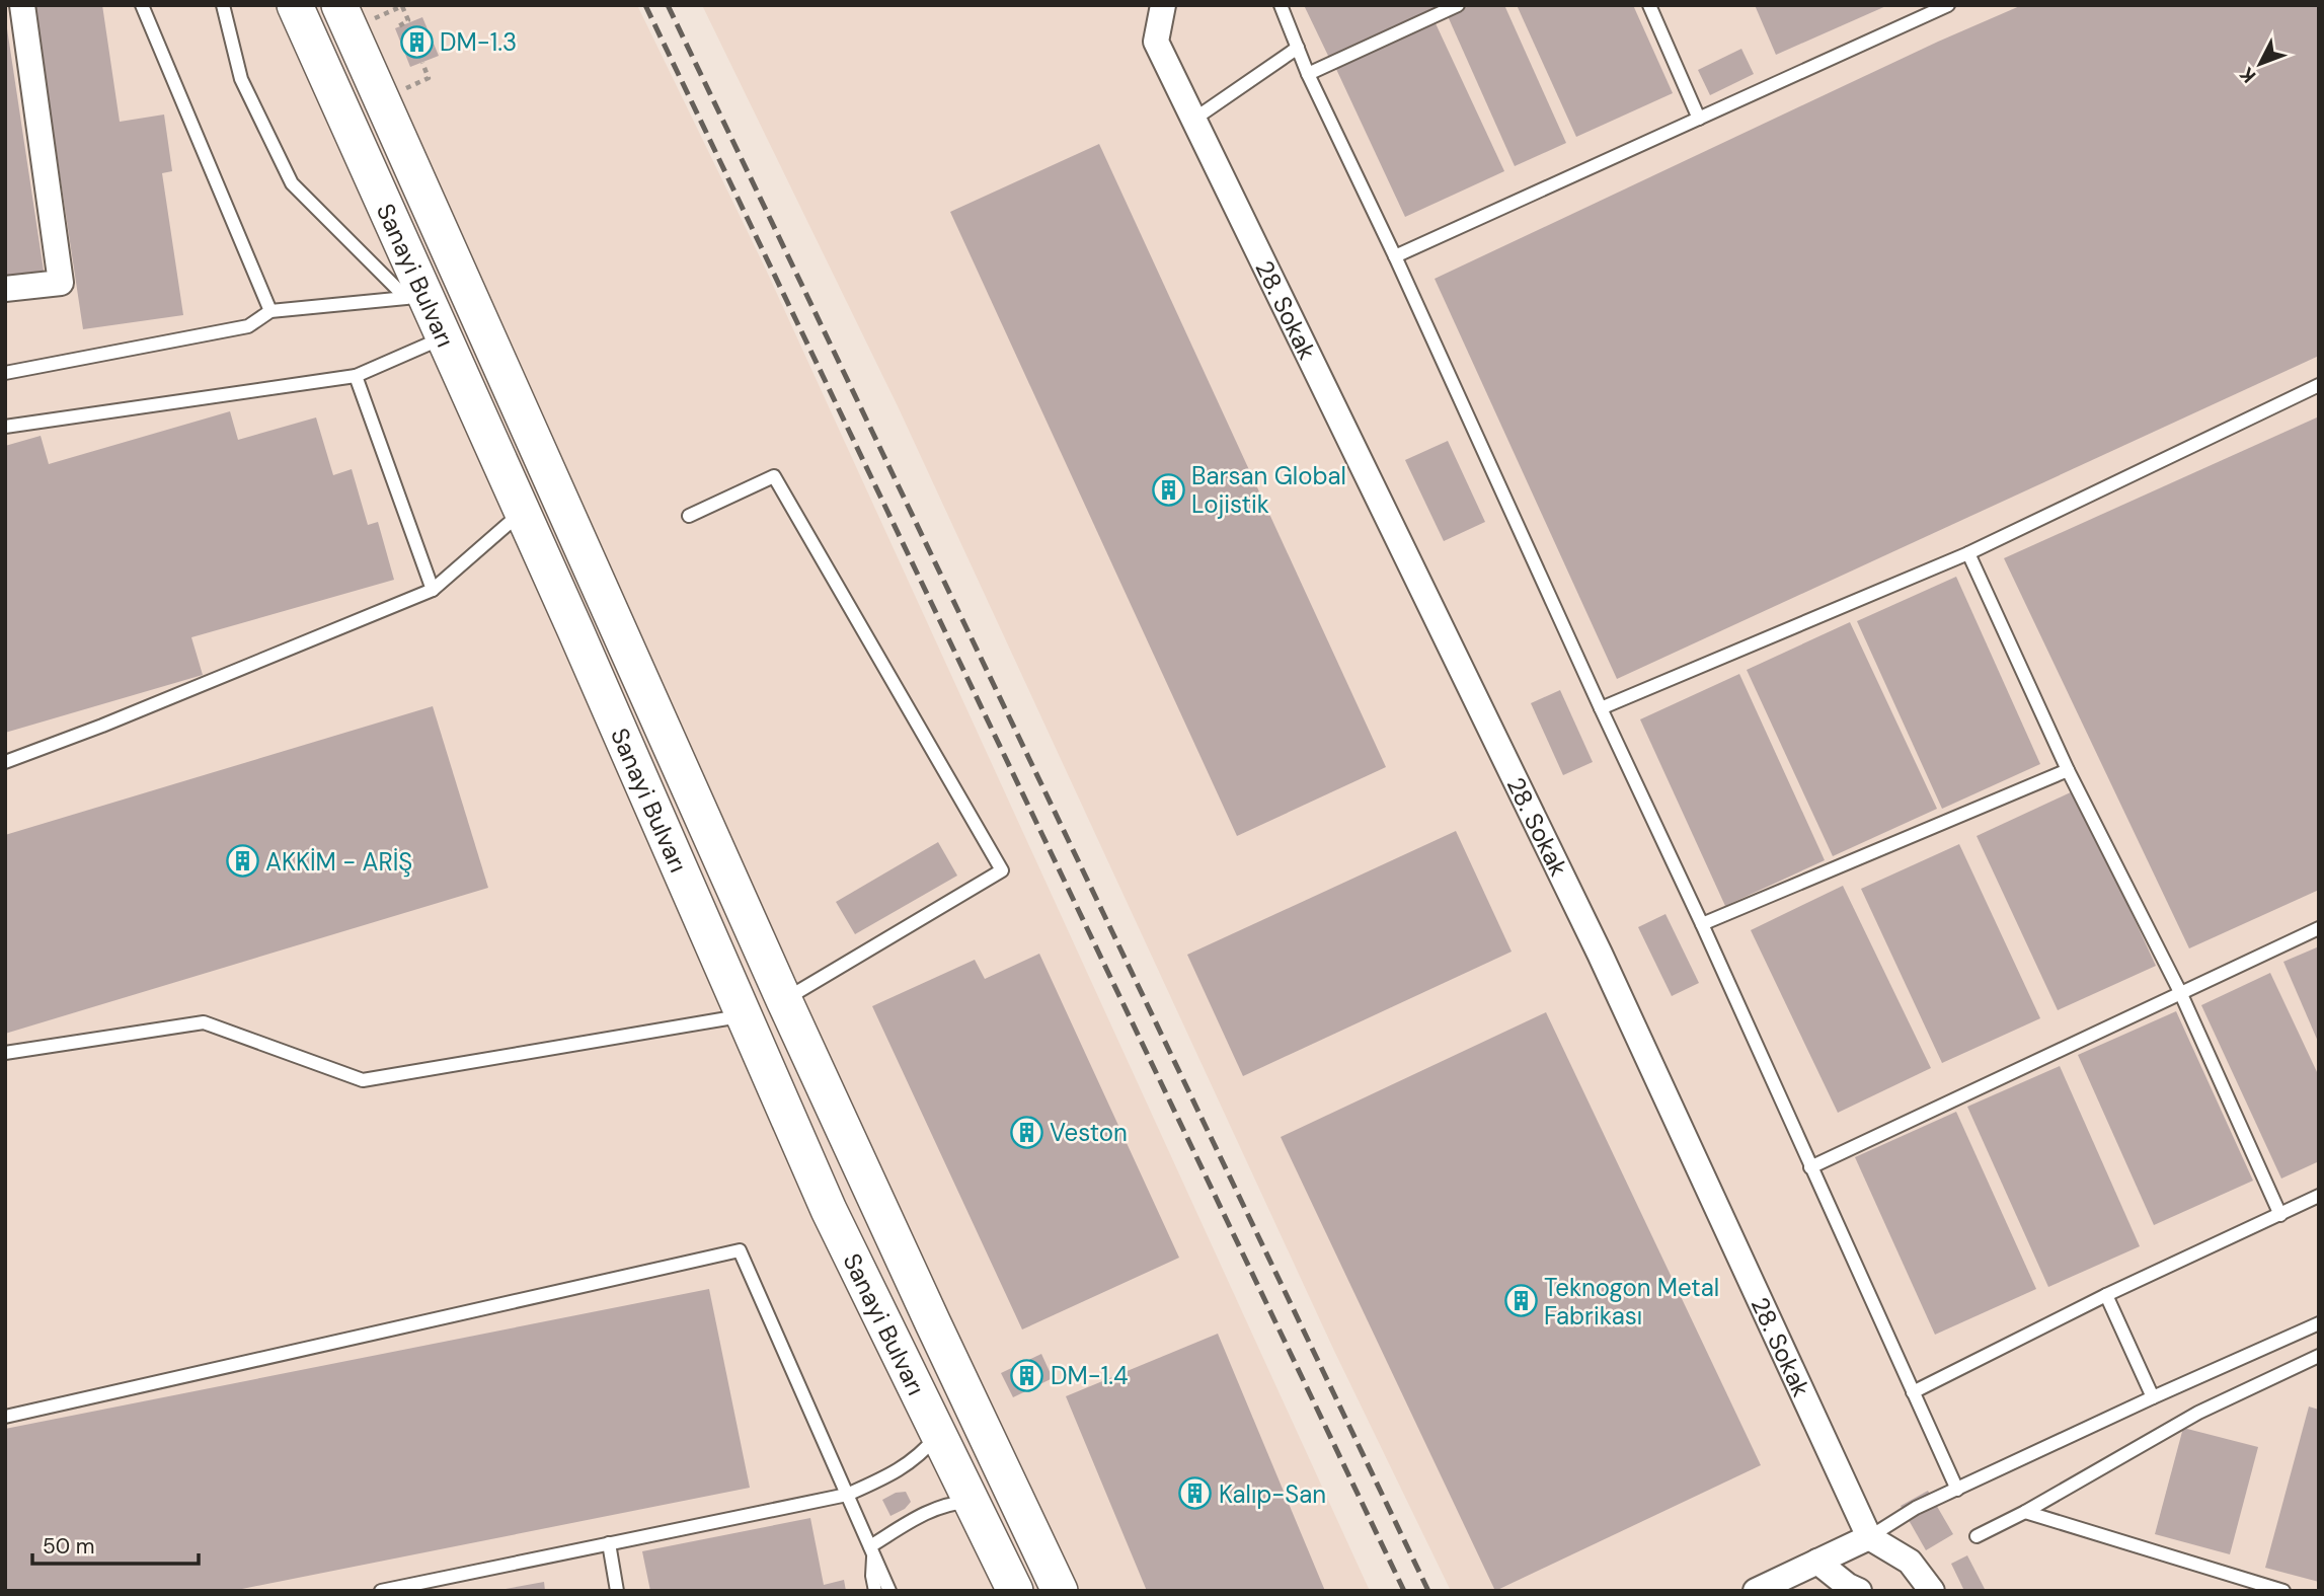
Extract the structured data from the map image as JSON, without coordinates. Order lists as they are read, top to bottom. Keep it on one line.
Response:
{"streets":{"main road":["Sanayi Bulvarı"],"street":["28. Sokak"]},"places":{"building":["DM-1.3","Barsan Global Lojistik","AKKİM - ARİŞ","Veston","Teknogon Metal Fabrikası","DM-1.4","Kalıp-San"]},"scale_bar":"50 m","north":"bottom left"}
